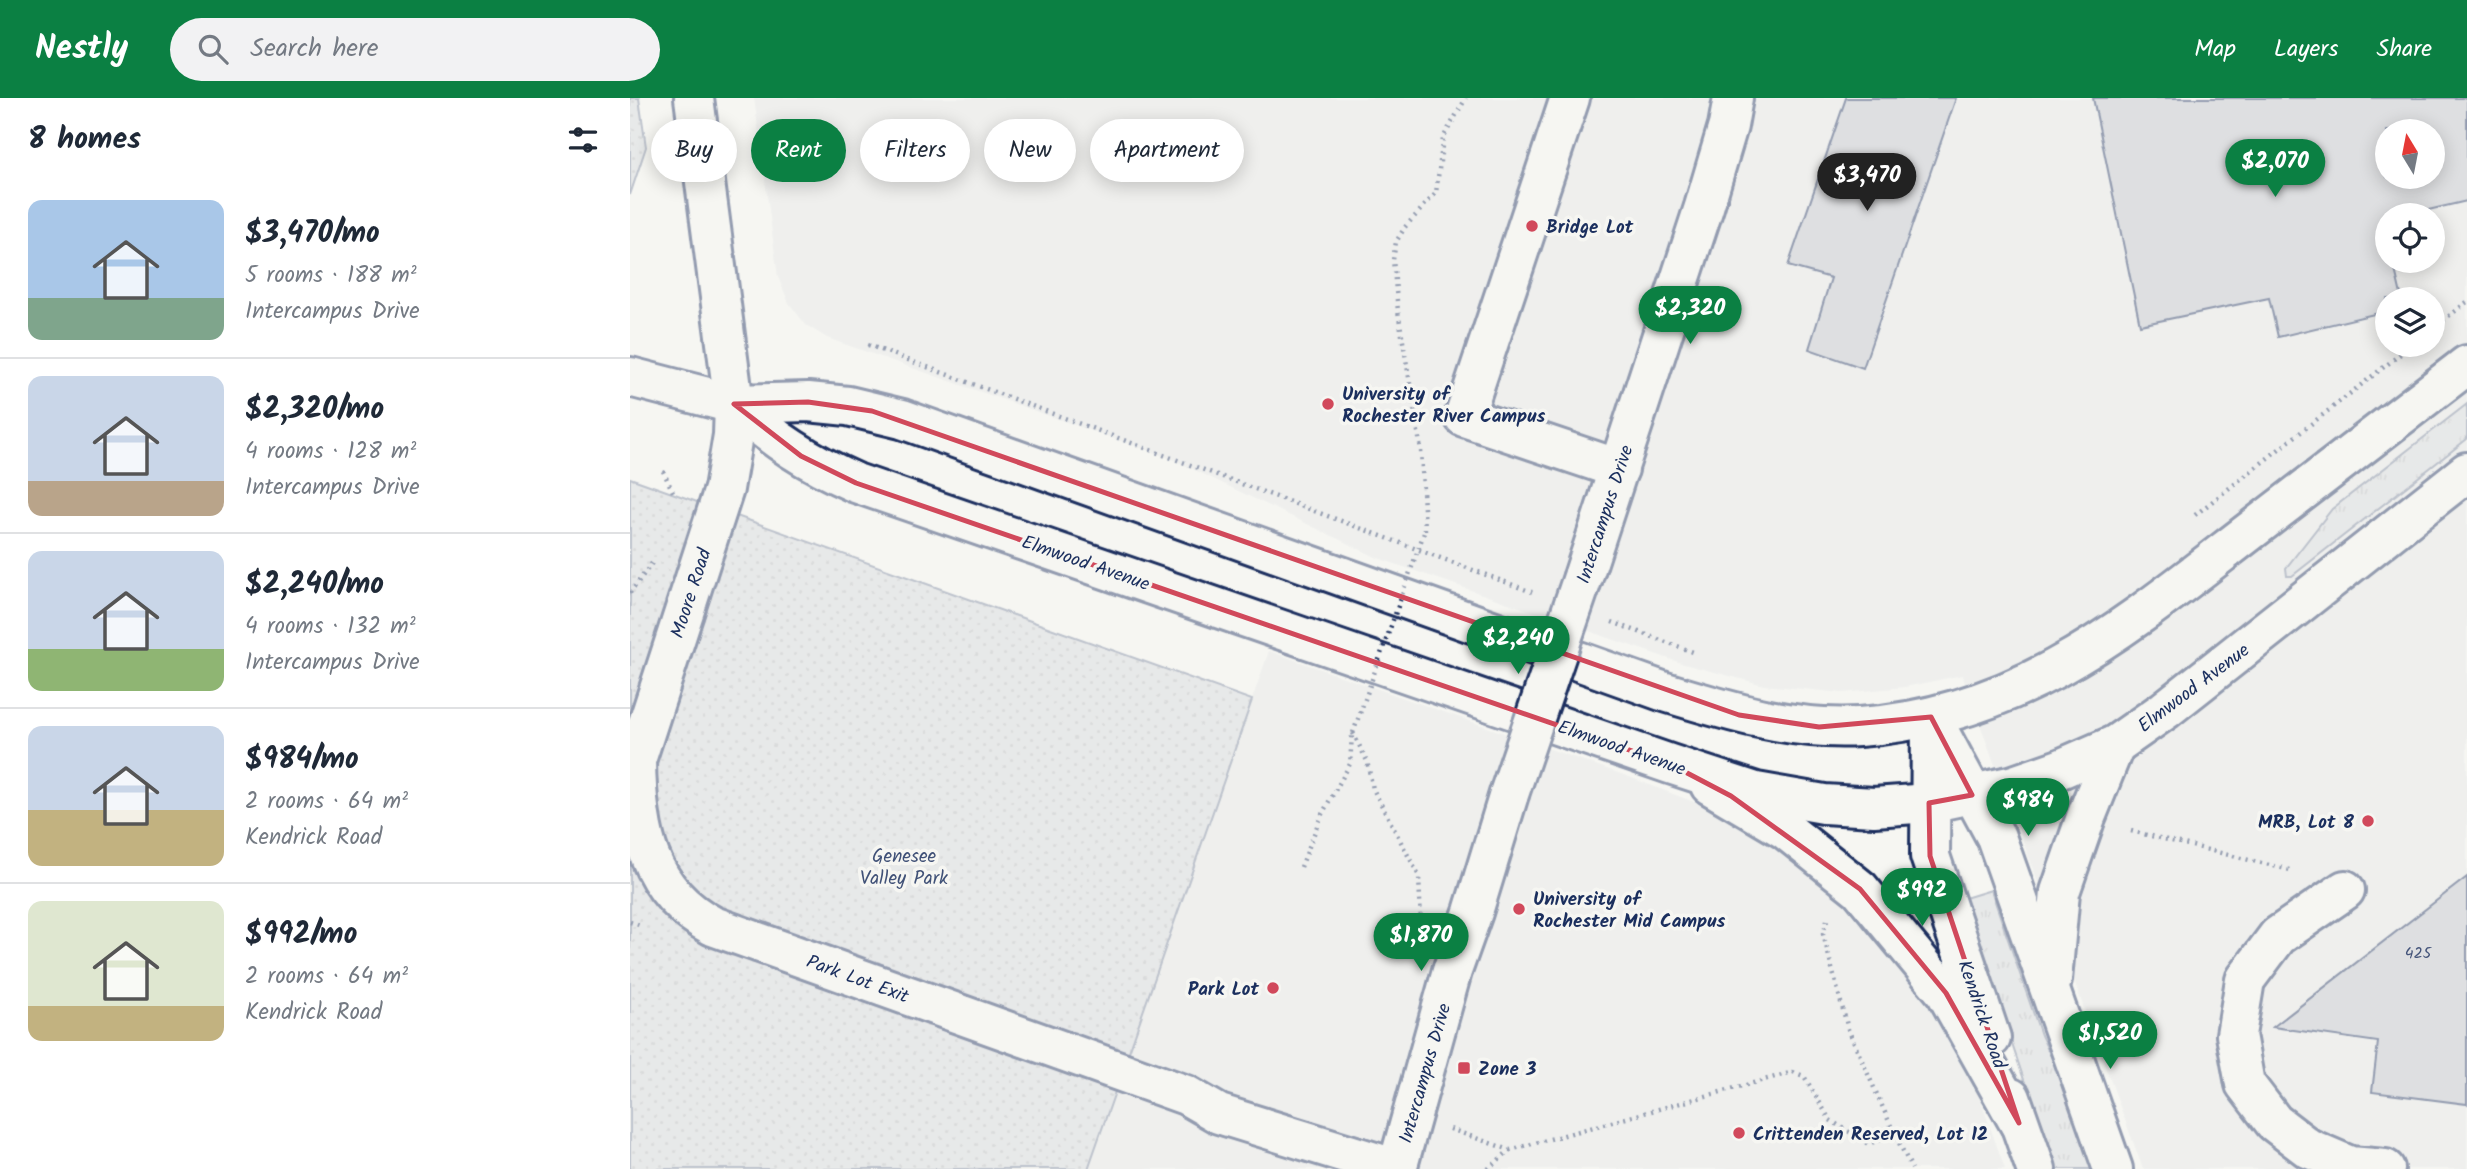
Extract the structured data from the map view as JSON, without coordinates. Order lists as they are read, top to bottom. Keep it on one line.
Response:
{"streets":{"main road":["Intercampus Drive","Elmwood Avenue","Moore Road","Park Lot Exit","Kendrick Road"]},"crossings":[["Intercampus Drive","Park Lot Exit"],["Elmwood Avenue","Moore Road"],["Elmwood Avenue","Kendrick Road"],["Moore Road","Park Lot Exit"]],"parks":["Genesee Valley Park"],"places":{"other":["Bridge Lot","University of Rochester River Campus","MRB, Lot 8","University of Rochester Mid Campus","Park Lot","Crittenden Reserved, Lot 12"],"transit":["Zone 3"]},"house_numbers":["425"],"north":"top","page":{"header":"Nestly","search":"Search here","nav":["Map","Layers","Share"],"heading":"8 homes","chip":["Buy","Rent","Filters","New","Apartment"],"price":["$2,070","$3,470","$2,320","$2,240","$984","$992","$1,870","$1,520"],"list":[{"name":"$3,470/mo","note":"5 rooms · 188 m² · Intercampus Drive"},{"name":"$2,320/mo","note":"4 rooms · 128 m² · Intercampus Drive"},{"name":"$2,240/mo","note":"4 rooms · 132 m² · Intercampus Drive"},{"name":"$984/mo","note":"2 rooms · 64 m² · Kendrick Road"},{"name":"$992/mo","note":"2 rooms · 64 m² · Kendrick Road"}]}}
